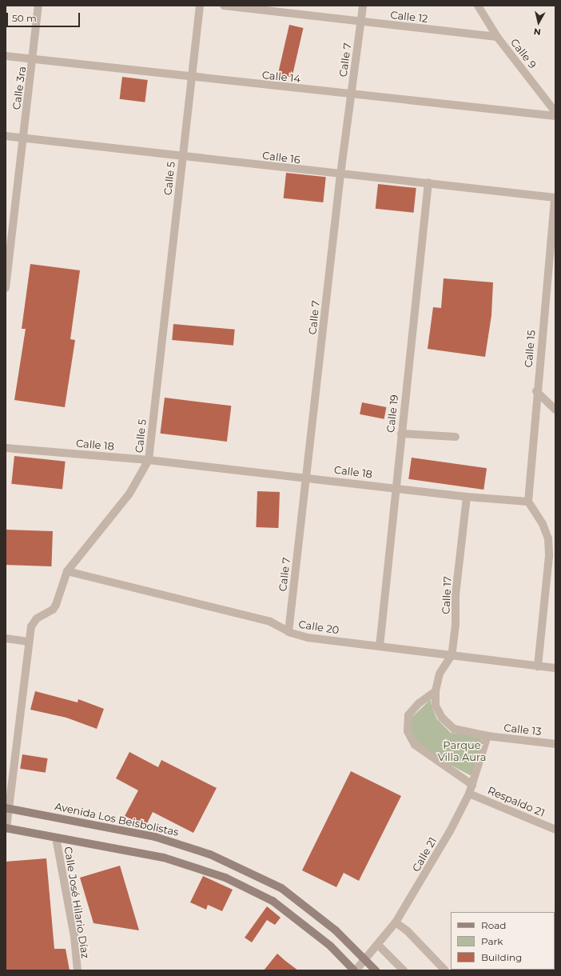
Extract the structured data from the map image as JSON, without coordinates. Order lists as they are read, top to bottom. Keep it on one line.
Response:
{"streets":{"main road":["Avenida Los Beisbolistas"],"street":["Calle 12","Calle 9","Calle 7","Calle 14","Calle 3ra","Calle 16","Calle 5","Calle 15","Calle 19","Calle 18","Calle 17","Calle 20","Calle 13","Respaldo 21","Calle 21","Calle José Hilario Díaz"]},"crossings":[["Calle 12","Calle 9"],["Calle 12","Calle 7"],["Calle 7","Calle 14"],["Calle 7","Calle 16"],["Calle 7","Calle 18"],["Calle 7","Calle 20"],["Calle 14","Calle 3ra"],["Calle 14","Calle 5"],["Calle 3ra","Calle 16"],["Calle 16","Calle 5"],["Calle 16","Calle 15"],["Calle 16","Calle 19"],["Calle 5","Calle 18"],["Calle 5","Calle 20"],["Calle 5","Avenida Los Beisbolistas"],["Calle 15","Calle 18"],["Calle 19","Calle 18"],["Calle 19","Calle 20"],["Calle 18","Calle 17"],["Calle 17","Calle 20"],["Calle 17","Calle 13"],["Calle 17","Calle 21"],["Calle 13","Calle 21"],["Respaldo 21","Calle 21"],["Avenida Los Beisbolistas","Calle 21"]],"parks":["Parque Villa Aura"],"legend":["Road","Park","Building"],"scale_bar":"50 m","north":"bottom"}
